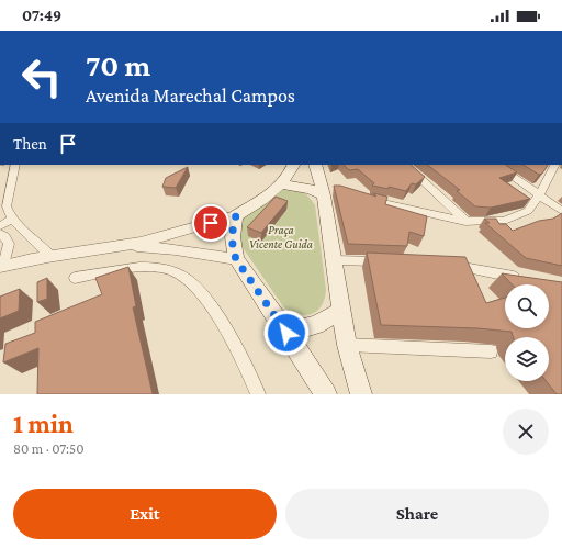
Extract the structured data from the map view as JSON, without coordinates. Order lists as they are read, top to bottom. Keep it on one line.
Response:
{"parks":["Praça Vicente Guida"],"page":{"status":"07:49","turn":["70 m","Avenida Marechal Campos"],"then":"Then","heading":["1 min","80 m · 07:50"],"buttons":["Exit","Share"]}}
